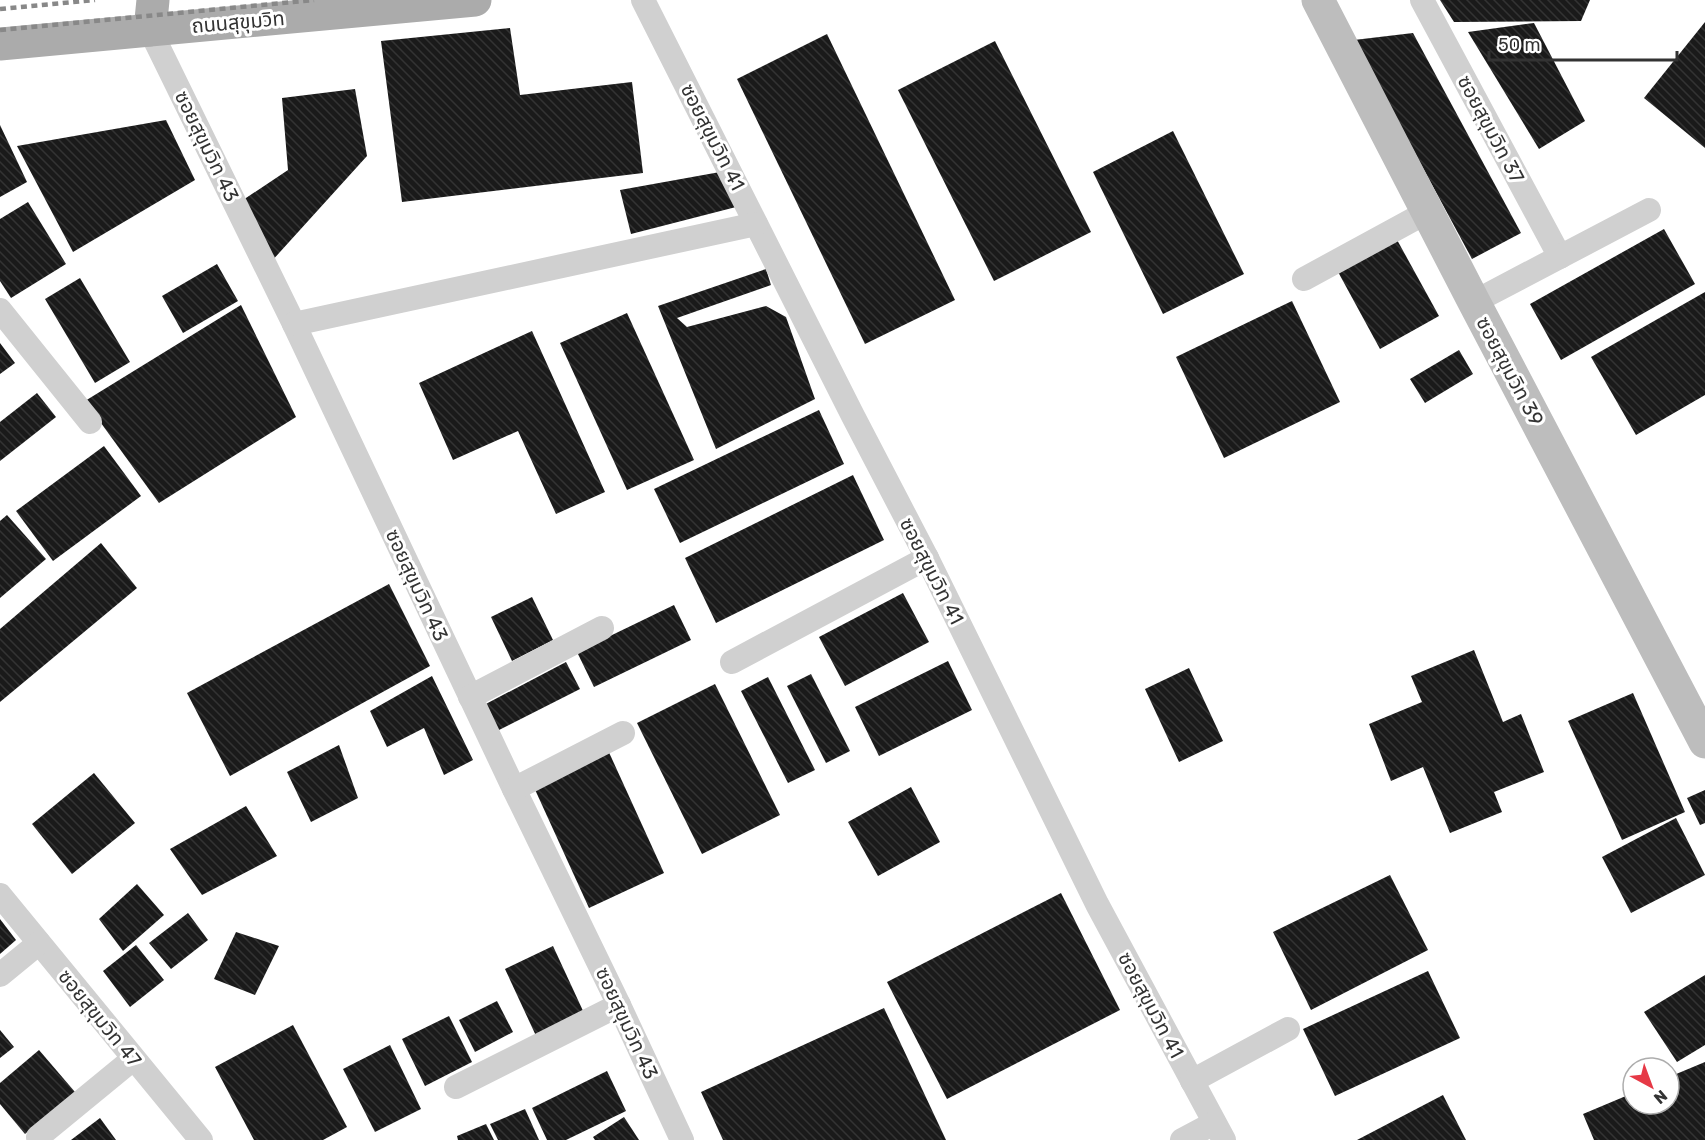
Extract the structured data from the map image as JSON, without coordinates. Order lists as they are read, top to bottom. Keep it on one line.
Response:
{"streets":{"main road":["ถนนสุขุมวิท"],"street":["ซอยสุขุมวิท 37","ซอยสุขุมวิท 41","ซอยสุขุมวิท 43","ซอยสุขุมวิท 39","ซอยสุขุมวิท 47"]},"crossings":[["ถนนสุขุมวิท","ซอยสุขุมวิท 43"]],"scale_bar":"50 m","north":"bottom right"}
